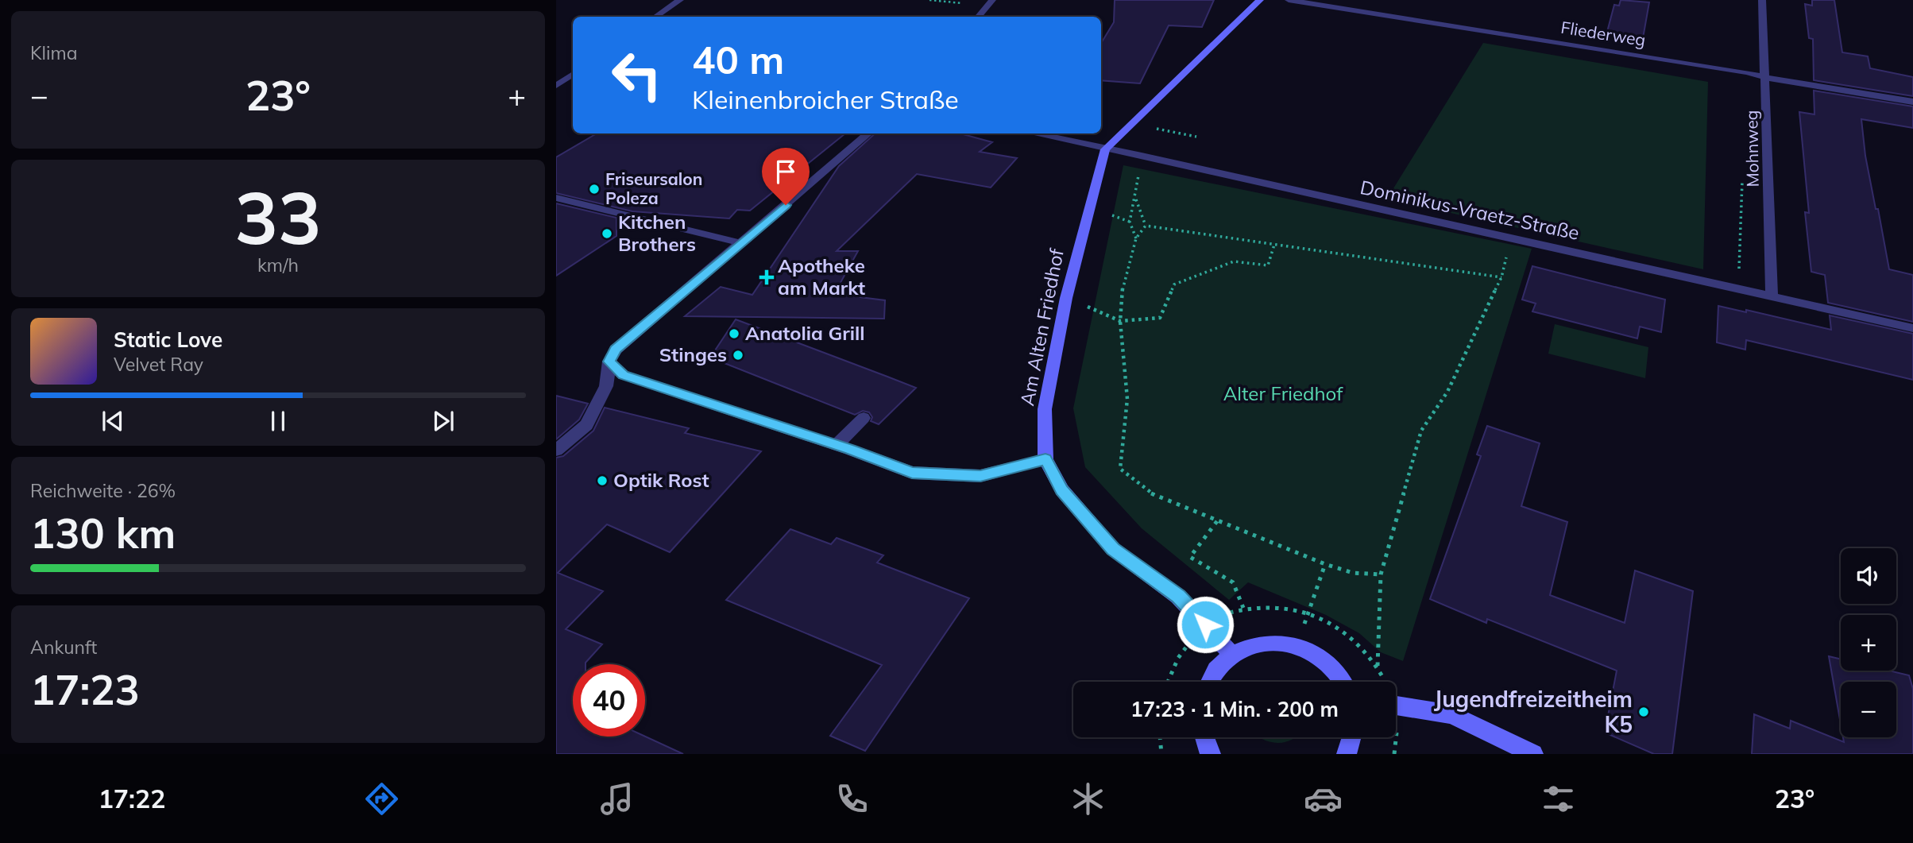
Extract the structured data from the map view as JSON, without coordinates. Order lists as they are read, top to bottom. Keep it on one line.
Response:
{"streets":{"street":["Fliederweg","Mohnweg","Dominikus-Vraetz-Straße","Am Alten Friedhof"]},"crossings":[["Fliederweg","Mohnweg"],["Mohnweg","Dominikus-Vraetz-Straße"],["Dominikus-Vraetz-Straße","Am Alten Friedhof"]],"parks":["Alter Friedhof"],"places":{"other":["Friseursalon Poleza","Kitchen Brothers","Anatolia Grill","Stinges","Optik Rost","Jugendfreizeitheim K5"],"health":["Apotheke am Markt"]},"page":{"tile":["Klima",["33","km/h"],["Reichweite · 26%","130 km"],["Ankunft","17:23"]],"turn":["40 m","Kleinenbroicher Straße"],"heat":["−","23°","+"],"song":["Static Love","Velvet Ray"],"map_buttons":["+","−"],"limit":"40","trip":"17:23 · 1 Min. · 200 m","tabs":["17:22","23°"]}}
